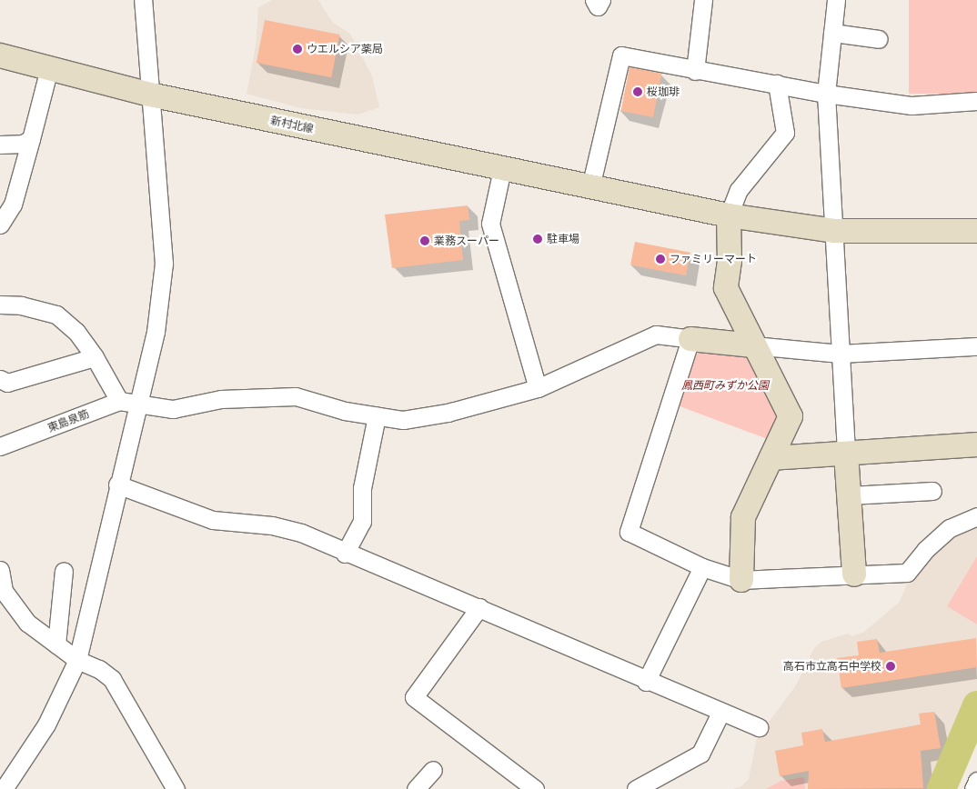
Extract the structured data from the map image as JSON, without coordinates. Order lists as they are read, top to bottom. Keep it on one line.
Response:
{"streets":{"street":["新村北線","東島泉筋"]},"parks":["鳳西町みずか公園"],"places":["ウエルシア薬局","桜珈琲","駐車場","業務スーパー","ファミリーマート","高石市立高石中学校"]}
